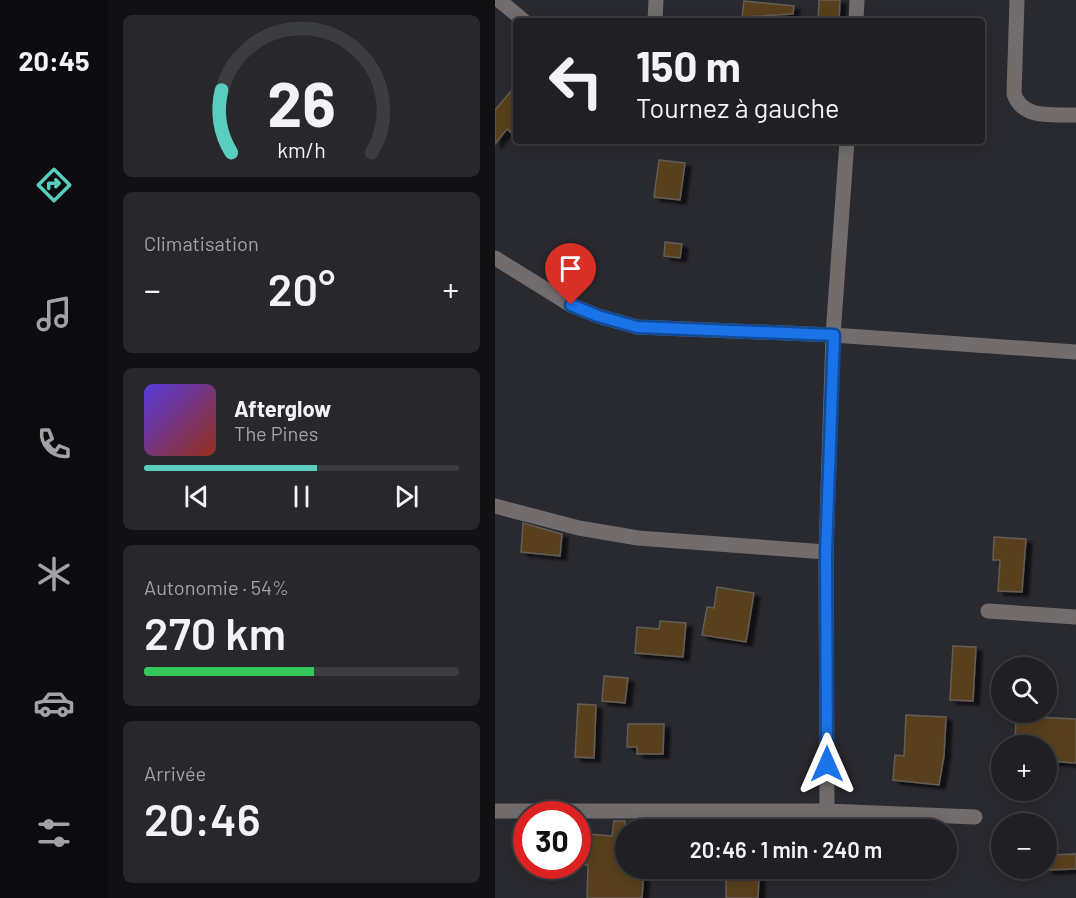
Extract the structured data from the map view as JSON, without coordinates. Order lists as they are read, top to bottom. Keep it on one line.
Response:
{"page":{"tabs":"20:45","turn":["150 m","Tournez à gauche"],"tile":["Climatisation",["Autonomie · 54%","270 km"],["Arrivée","20:46"]],"heat":["−","20°","+"],"song":["Afterglow","The Pines"],"map_buttons":["+","−"],"limit":"30","trip":"20:46 · 1 min · 240 m","gauge":["26","km/h"]}}
